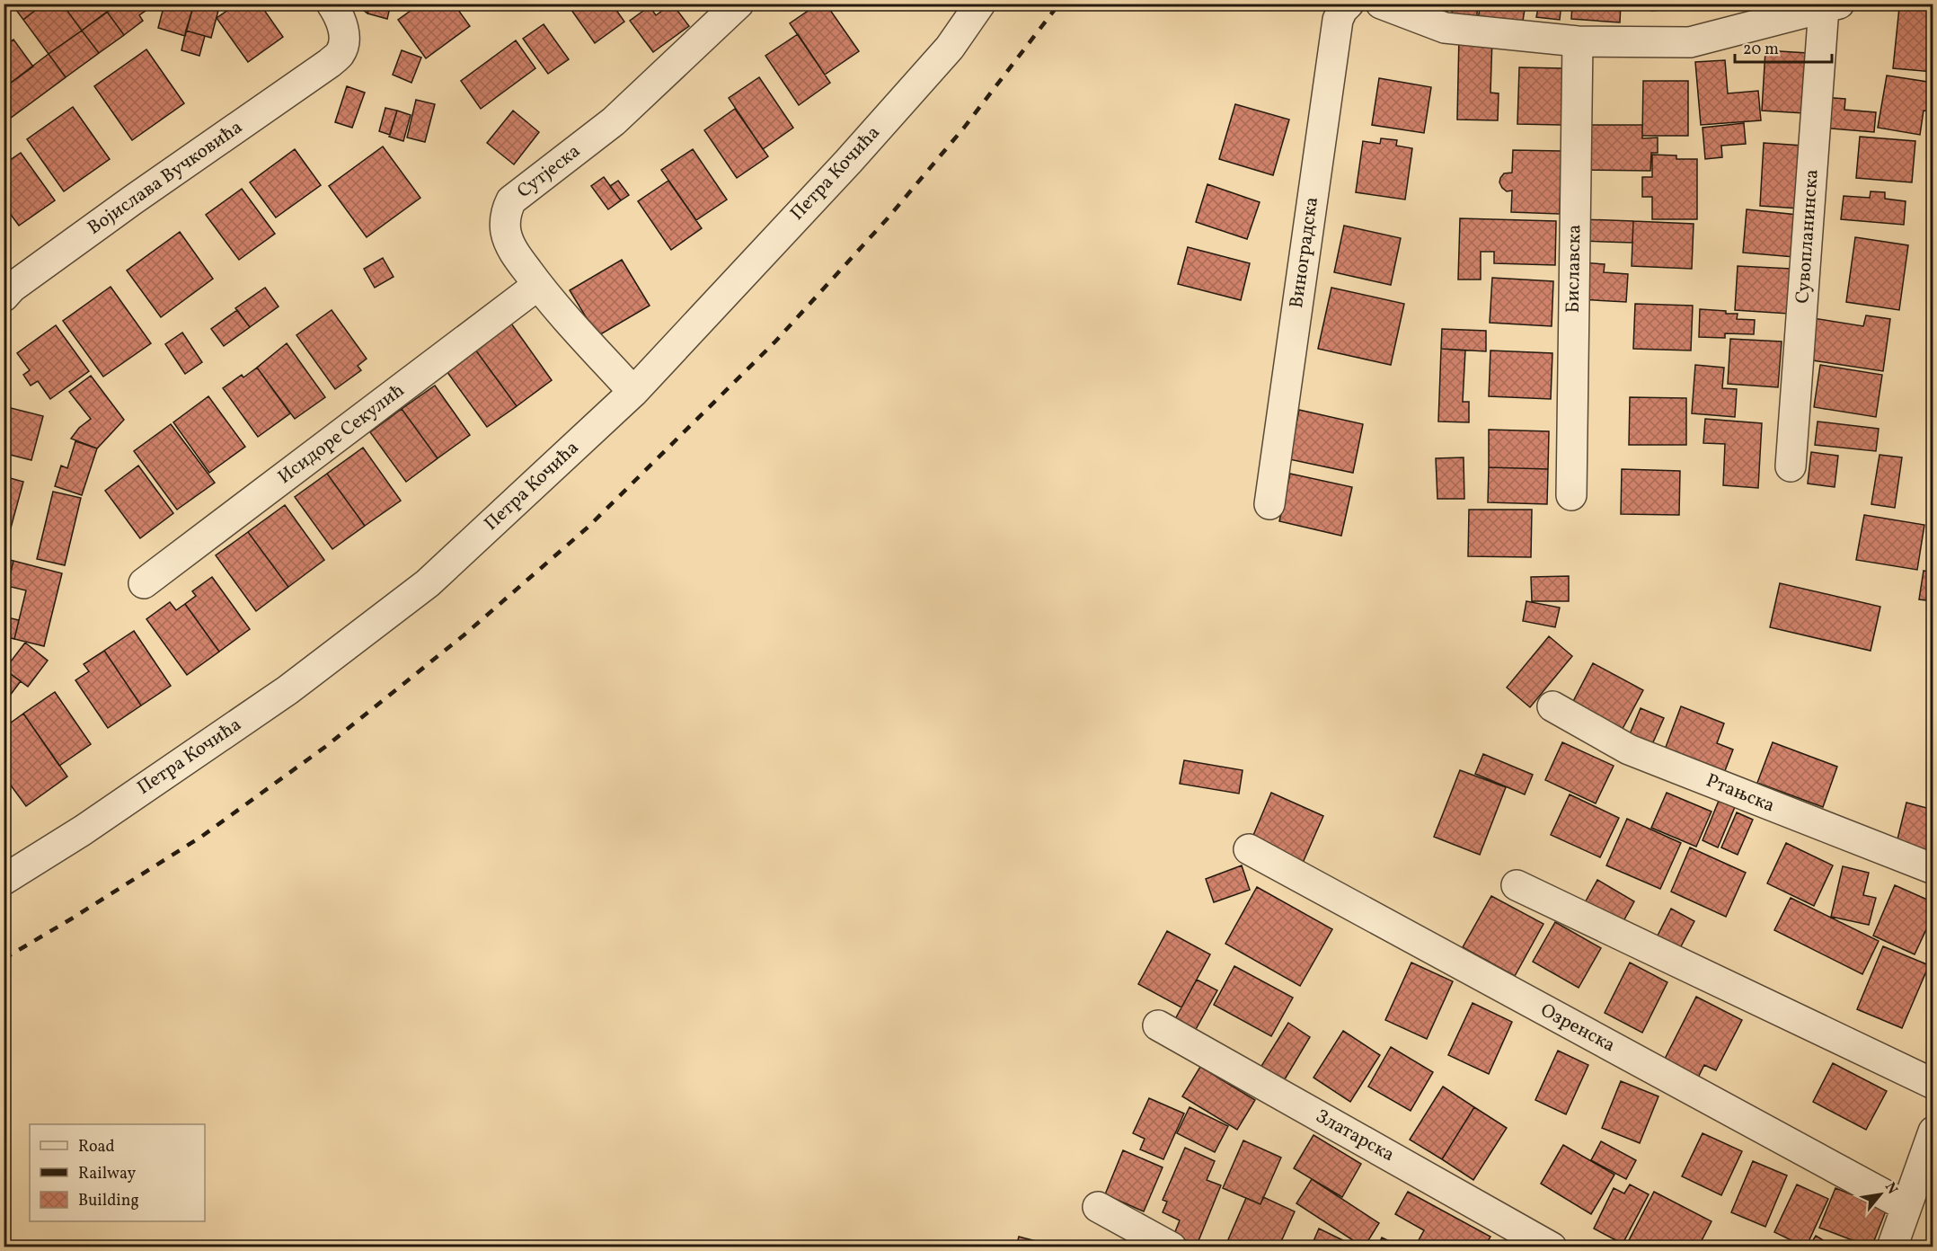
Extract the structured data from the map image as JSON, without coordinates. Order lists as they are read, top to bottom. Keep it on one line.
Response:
{"streets":{"street":["Сутјеска","Петра Кочића","Војислава Вучковића","Сувопланинска","Виноградска","Биславска","Исидоре Секулић","Ртањска","Озренска","Златарска"]},"crossings":[["Сутјеска","Петра Кочића"],["Сутјеска","Исидоре Секулић"]],"legend":["Road","Railway","Building"],"scale_bar":"20 m","north":"top right"}
